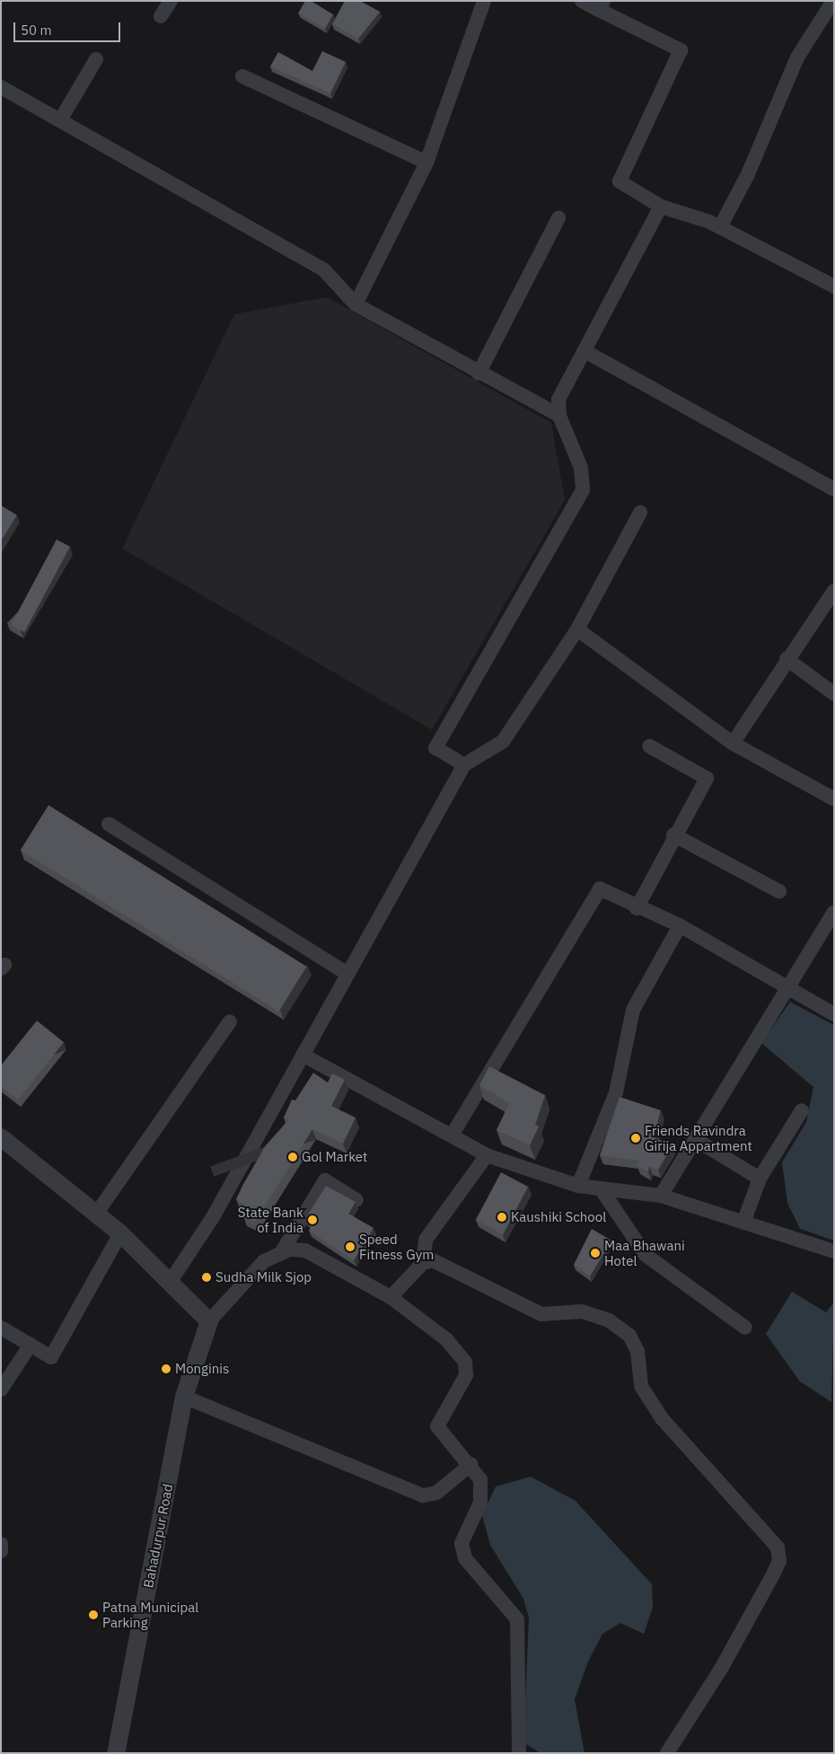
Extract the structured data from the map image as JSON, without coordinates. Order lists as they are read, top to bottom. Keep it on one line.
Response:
{"streets":{"street":["Bahadurpur Road"]},"places":["Friends Ravindra Girija Appartment","Gol Market","Kaushiki School","State Bank of India","Speed Fitness Gym","Maa Bhawani Hotel","Sudha Milk Sjop","Monginis","Patna Municipal Parking"],"scale_bar":"50 m"}
